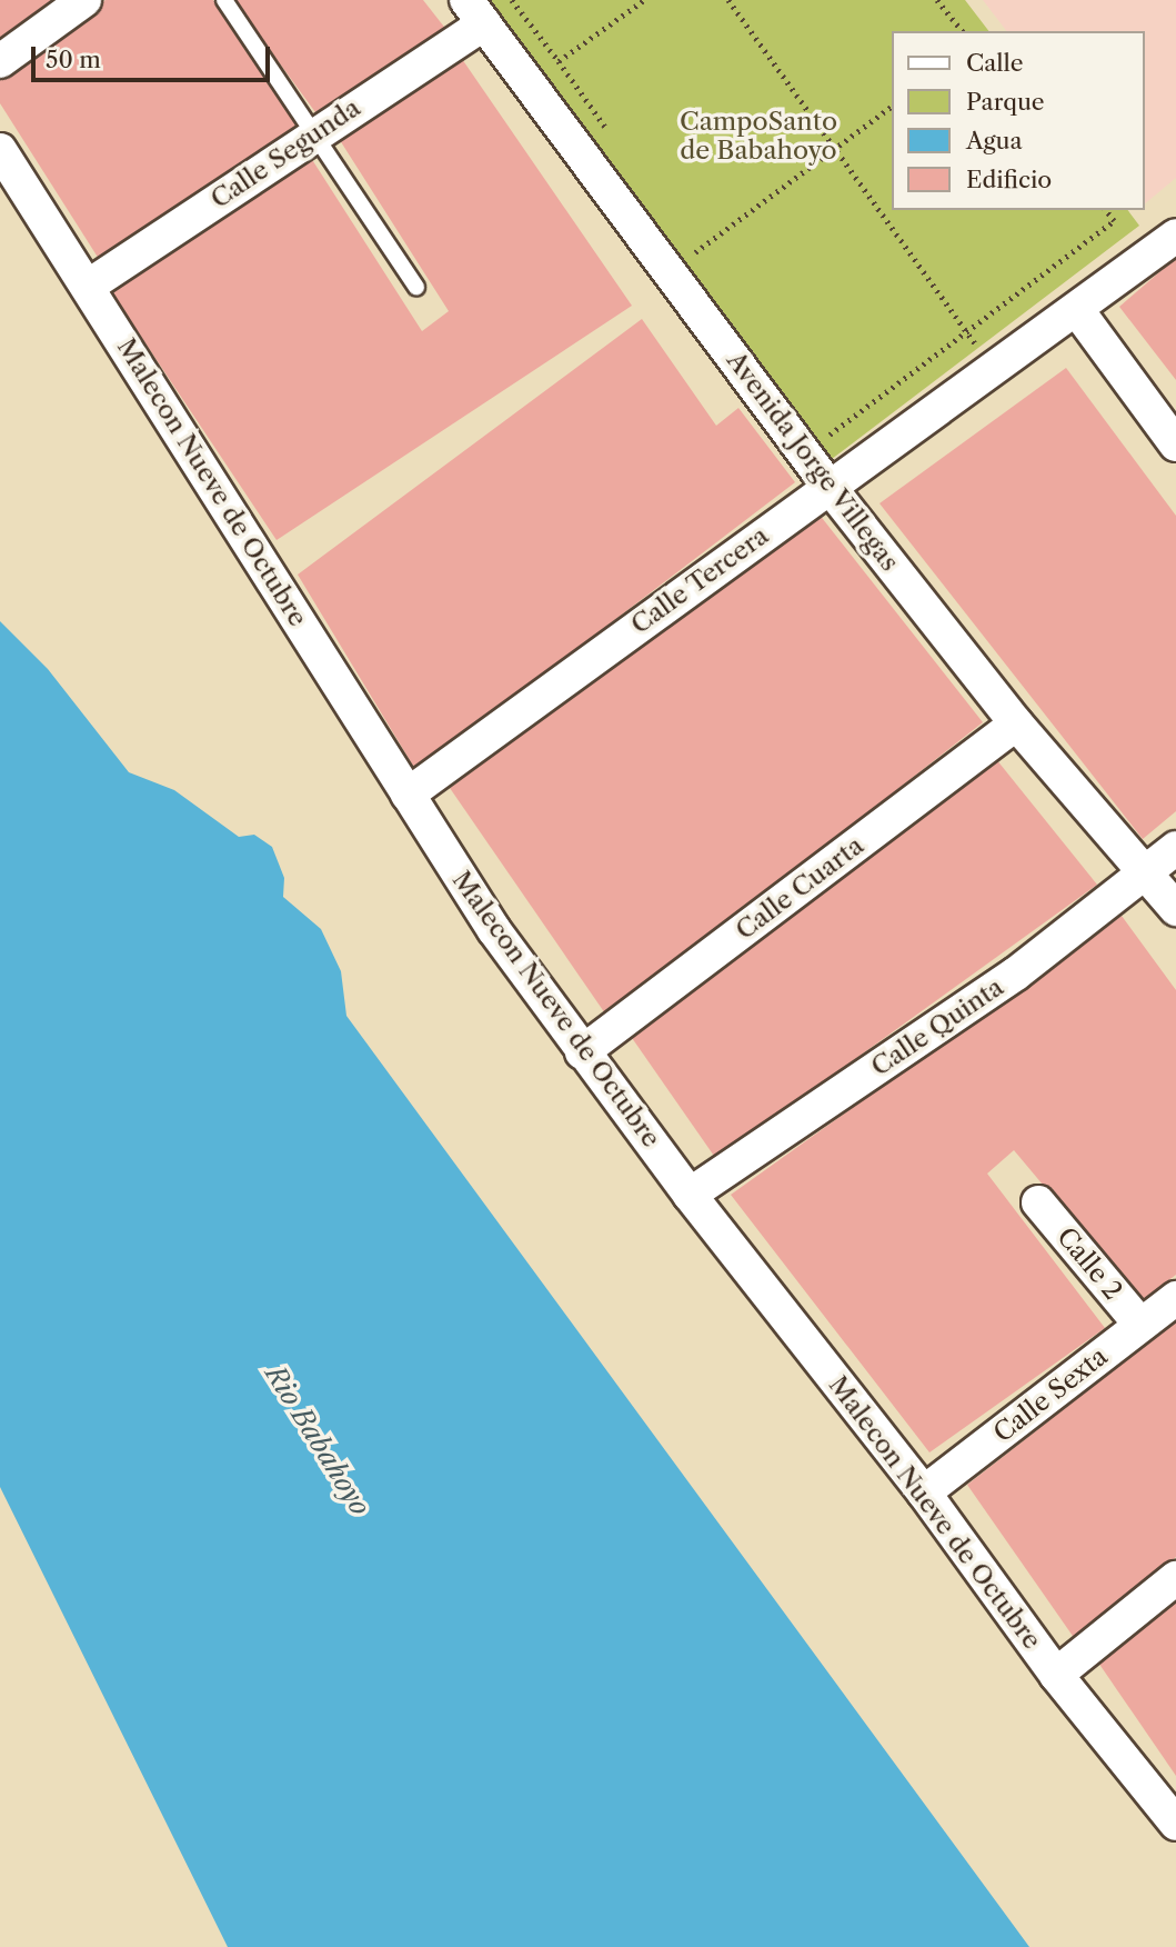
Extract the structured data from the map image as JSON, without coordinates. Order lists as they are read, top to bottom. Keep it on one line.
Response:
{"streets":{"street":["Calle Segunda","Avenida Jorge Villegas","Malecon Nueve de Octubre","Calle Tercera","Calle Cuarta","Calle Quinta","Calle 2","Calle Sexta"]},"crossings":[["Calle Segunda","Avenida Jorge Villegas"],["Calle Segunda","Malecon Nueve de Octubre"],["Avenida Jorge Villegas","Calle Tercera"],["Avenida Jorge Villegas","Calle Cuarta"],["Avenida Jorge Villegas","Calle Quinta"],["Malecon Nueve de Octubre","Calle Tercera"],["Malecon Nueve de Octubre","Calle Cuarta"],["Malecon Nueve de Octubre","Calle Quinta"],["Malecon Nueve de Octubre","Calle Sexta"],["Calle 2","Calle Sexta"]],"water":["Rio Babahoyo"],"parks":["CampoSanto de Babahoyo"],"legend":["Calle","Parque","Agua","Edificio"],"scale_bar":"50 m"}
